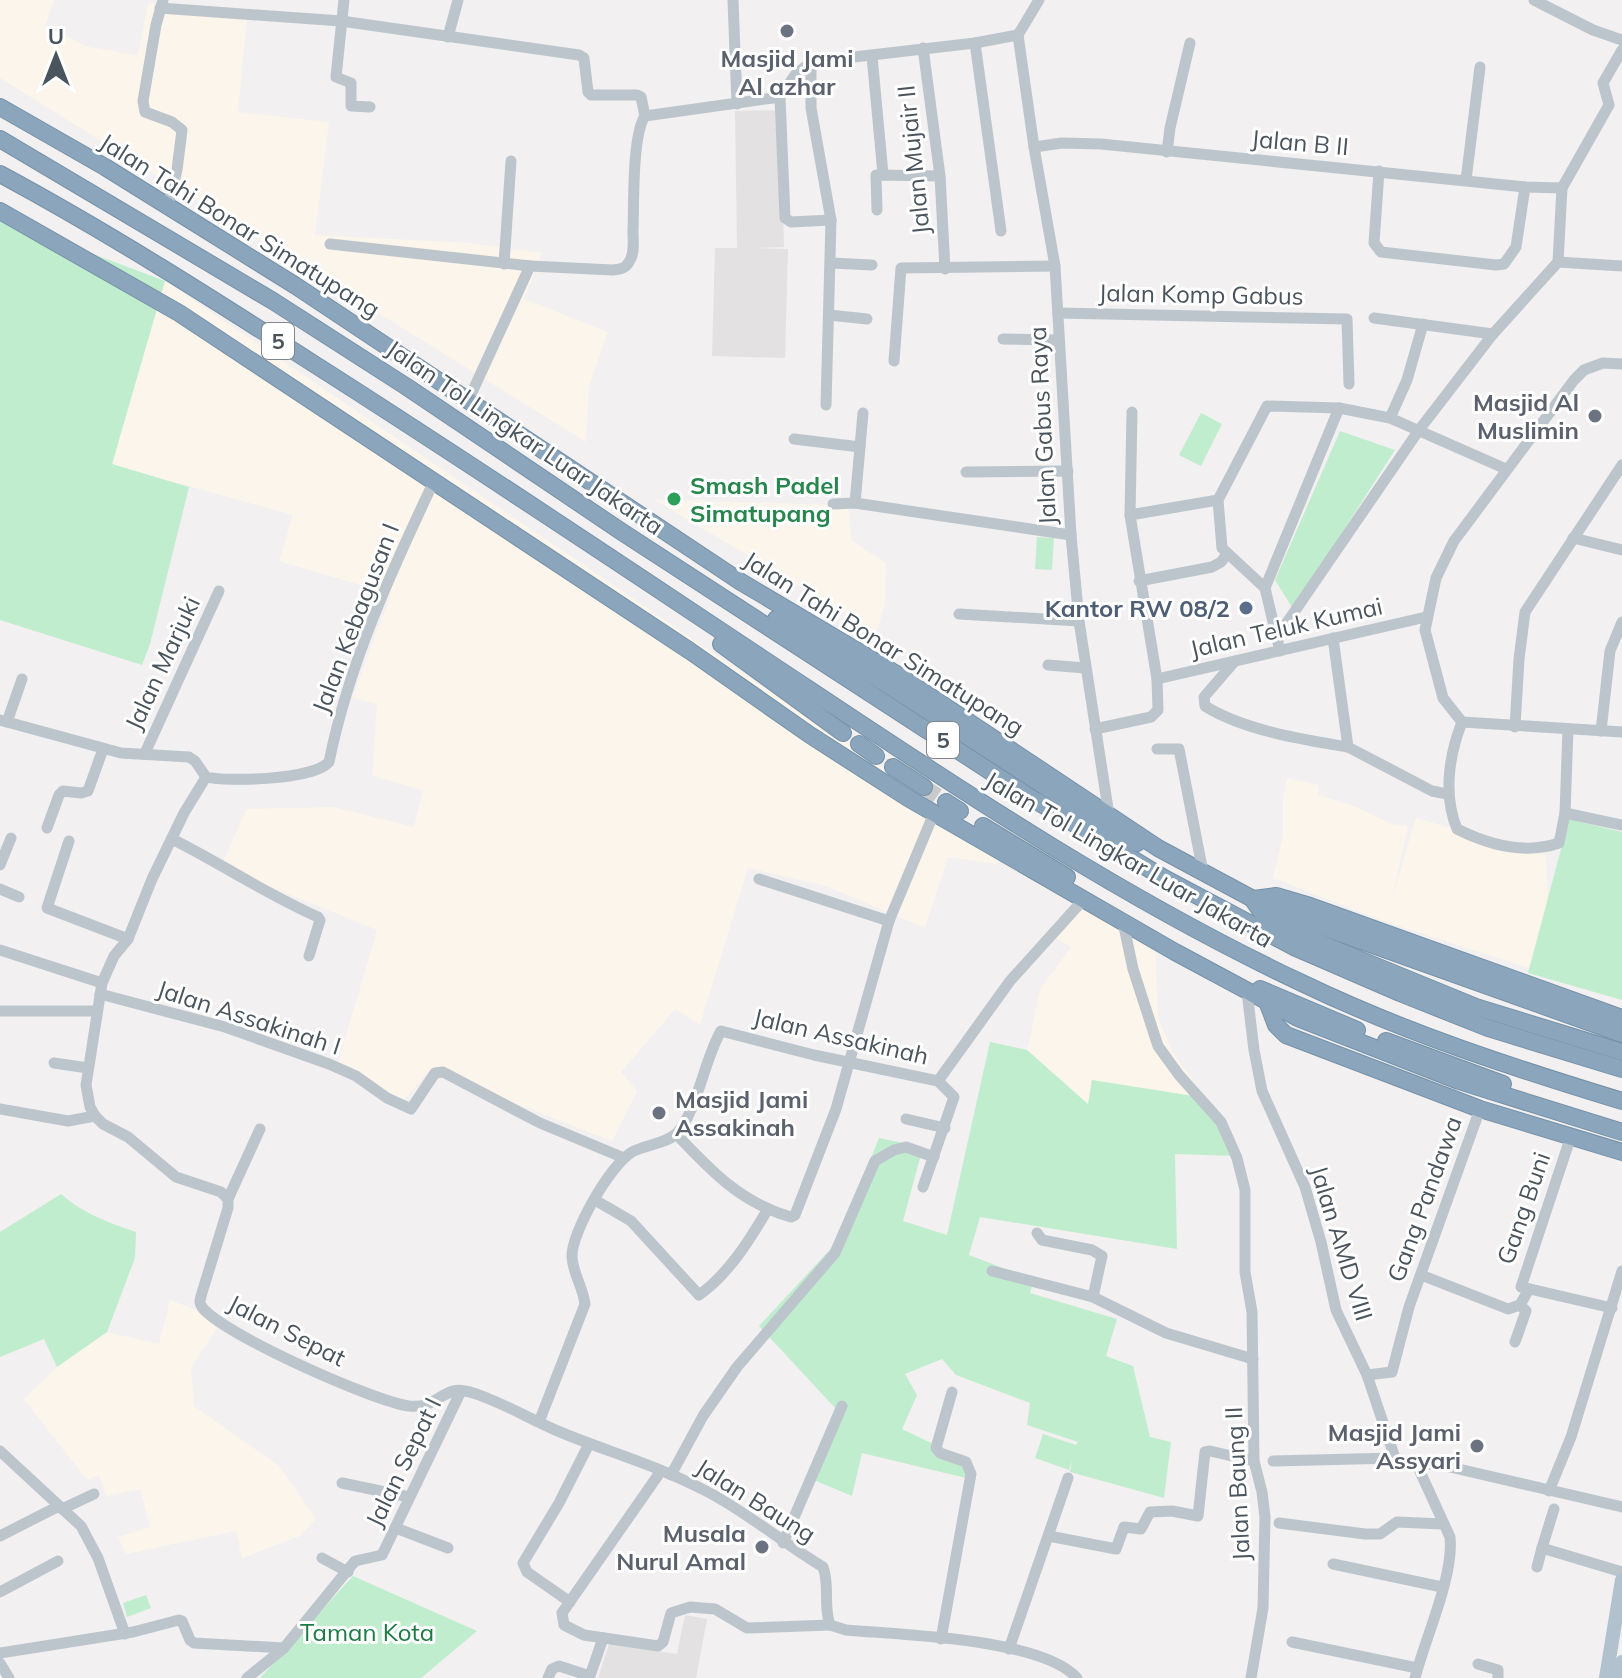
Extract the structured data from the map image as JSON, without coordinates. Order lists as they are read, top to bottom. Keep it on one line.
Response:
{"streets":{"highway":["Jalan Tahi Bonar Simatupang","5","Jalan Tol Lingkar Luar Jakarta"],"street":["Jalan B II","Jalan Mujair II","Jalan Komp Gabus","Jalan Gabus Raya","Jalan Kebagusan I","Jalan Teluk Kumai","Jalan Marjuki","Jalan Assakinah I","Jalan Assakinah","Gang Pandawa","Gang Buni","Jalan AMD VIII","Jalan Sepat","Jalan Sepat I","Jalan Baung II","Jalan Baung"]},"crossings":[["Jalan B II","Jalan Gabus Raya"],["Jalan Mujair II","Jalan Gabus Raya"],["Jalan Tahi Bonar Simatupang","Jalan Gabus Raya"],["Jalan Komp Gabus","Jalan Gabus Raya"],["Gang Pandawa","Jalan AMD VIII"],["Jalan Sepat","Jalan Sepat I"],["Jalan Sepat","Jalan Baung"],["Jalan Sepat I","Jalan Baung"]],"parks":["Taman Kota"],"places":["Masjid Jami Al azhar","Masjid Al Muslimin","Smash Padel Simatupang","Kantor RW 08/2","Masjid Jami Assakinah","Masjid Jami Assyari","Musala Nurul Amal"],"north":"top"}
